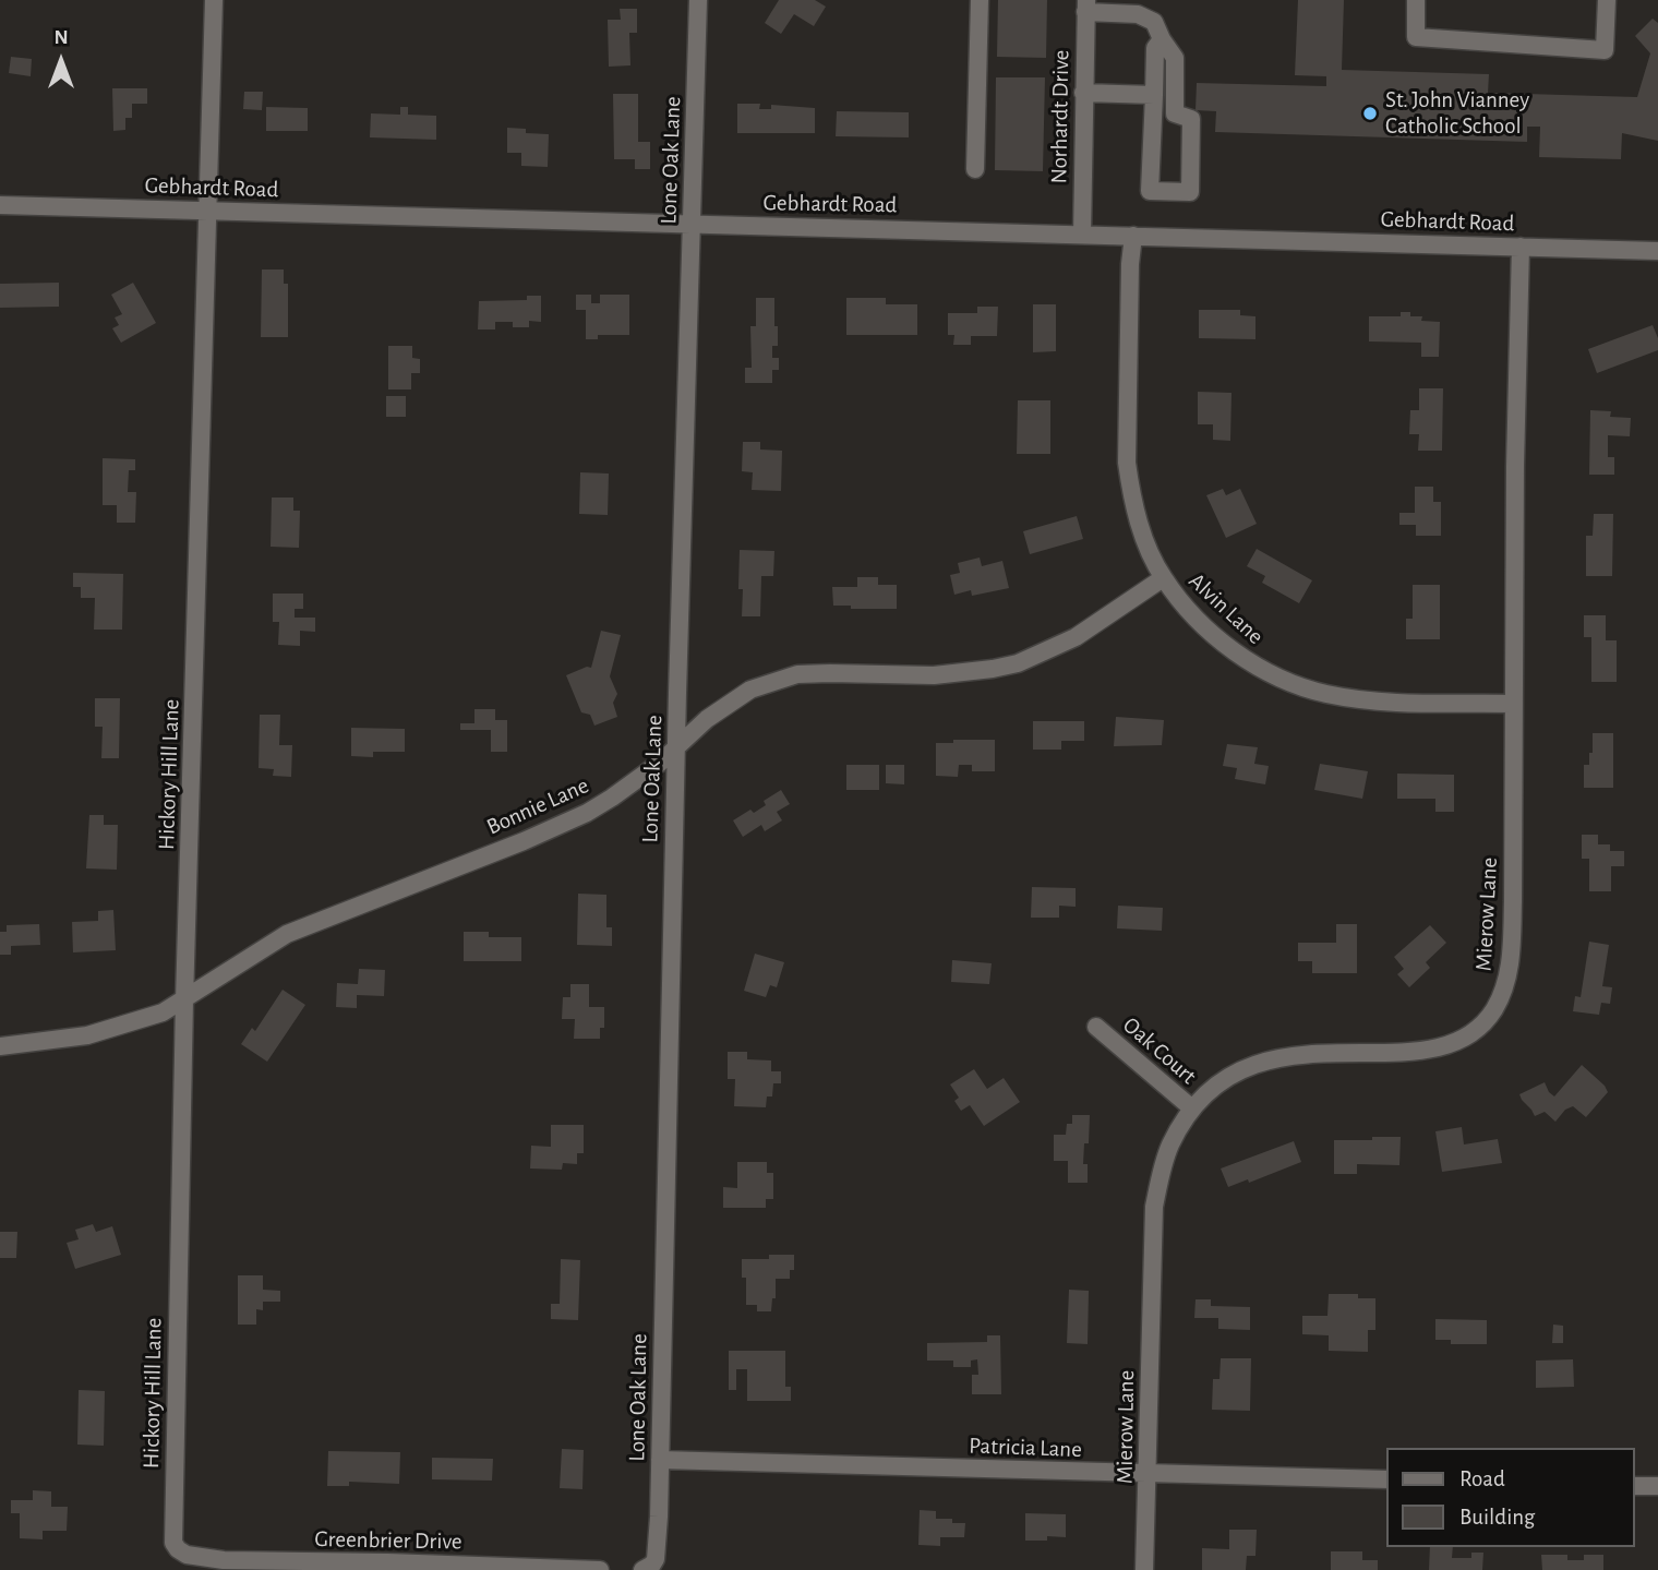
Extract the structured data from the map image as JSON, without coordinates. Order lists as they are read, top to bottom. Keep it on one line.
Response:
{"streets":{"street":["Norhardt Drive","Lone Oak Lane","Gebhardt Road","Alvin Lane","Hickory Hill Lane","Bonnie Lane","Mierow Lane","Oak Court","Patricia Lane","Greenbrier Drive"]},"crossings":[["Norhardt Drive","Gebhardt Road"],["Lone Oak Lane","Gebhardt Road"],["Lone Oak Lane","Bonnie Lane"],["Lone Oak Lane","Patricia Lane"],["Gebhardt Road","Alvin Lane"],["Gebhardt Road","Hickory Hill Lane"],["Gebhardt Road","Mierow Lane"],["Alvin Lane","Bonnie Lane"],["Alvin Lane","Mierow Lane"],["Hickory Hill Lane","Bonnie Lane"],["Hickory Hill Lane","Greenbrier Drive"],["Mierow Lane","Oak Court"],["Mierow Lane","Patricia Lane"]],"places":["St. John Vianney Catholic School"],"legend":["Road","Building"],"north":"top"}
